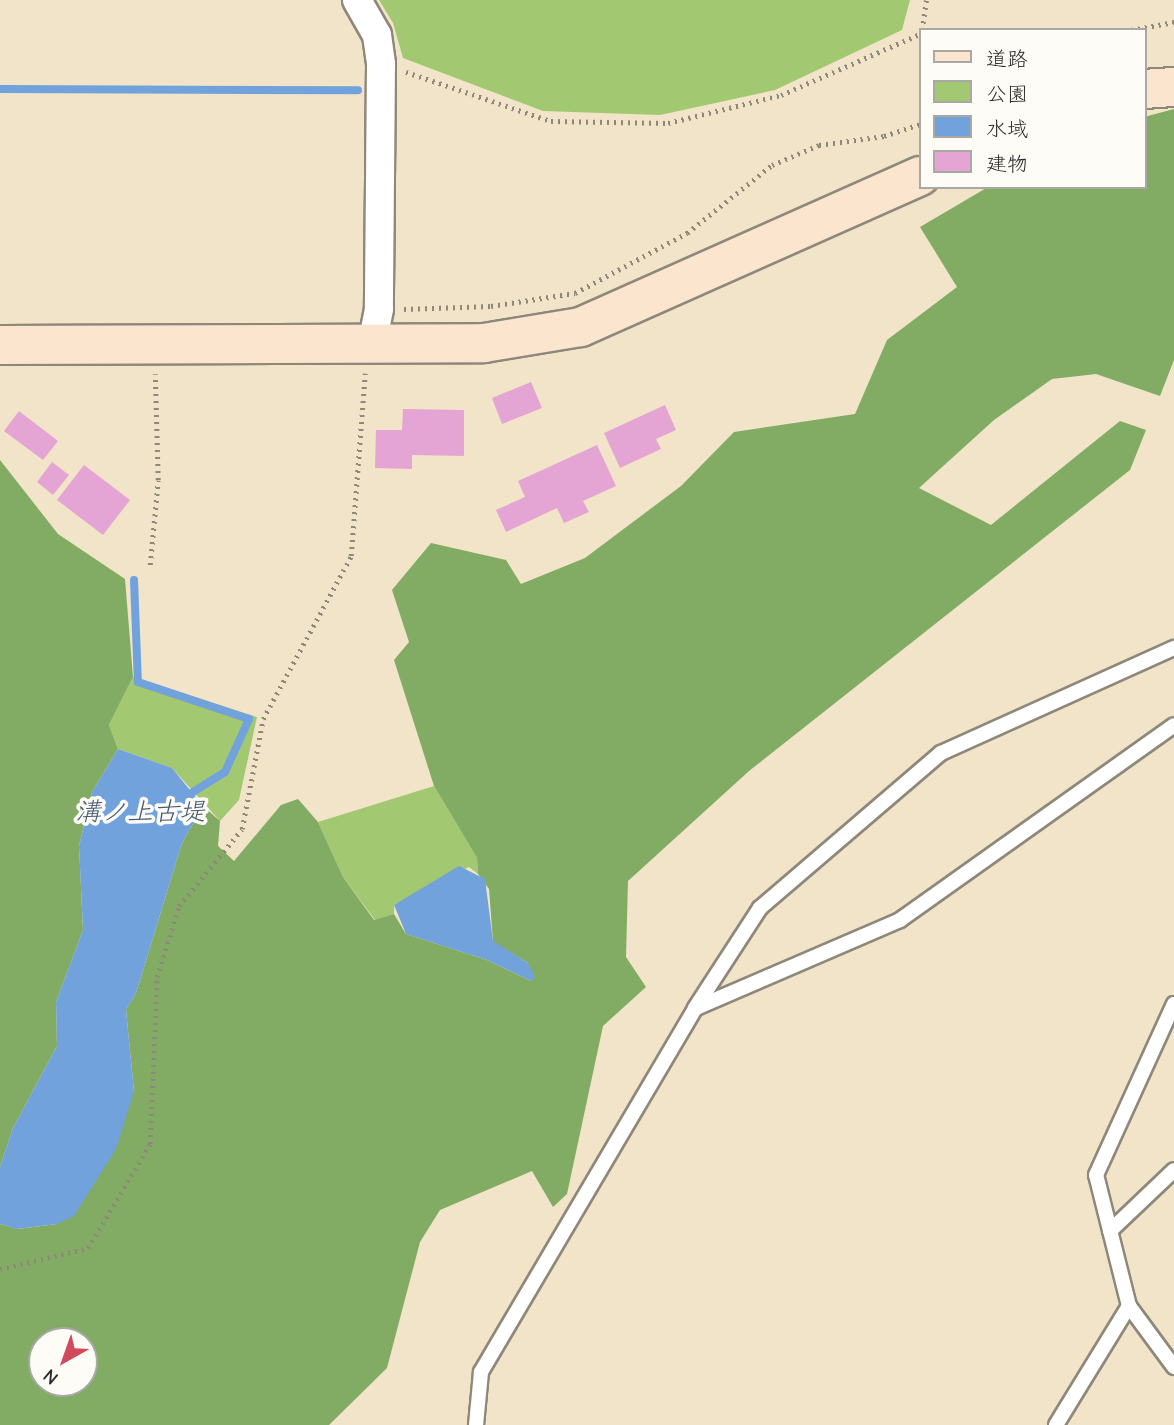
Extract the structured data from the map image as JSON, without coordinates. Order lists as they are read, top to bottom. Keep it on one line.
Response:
{"water":["溝ノ上古堤"],"legend":["道路","公園","水域","建物"],"north":"bottom left"}
